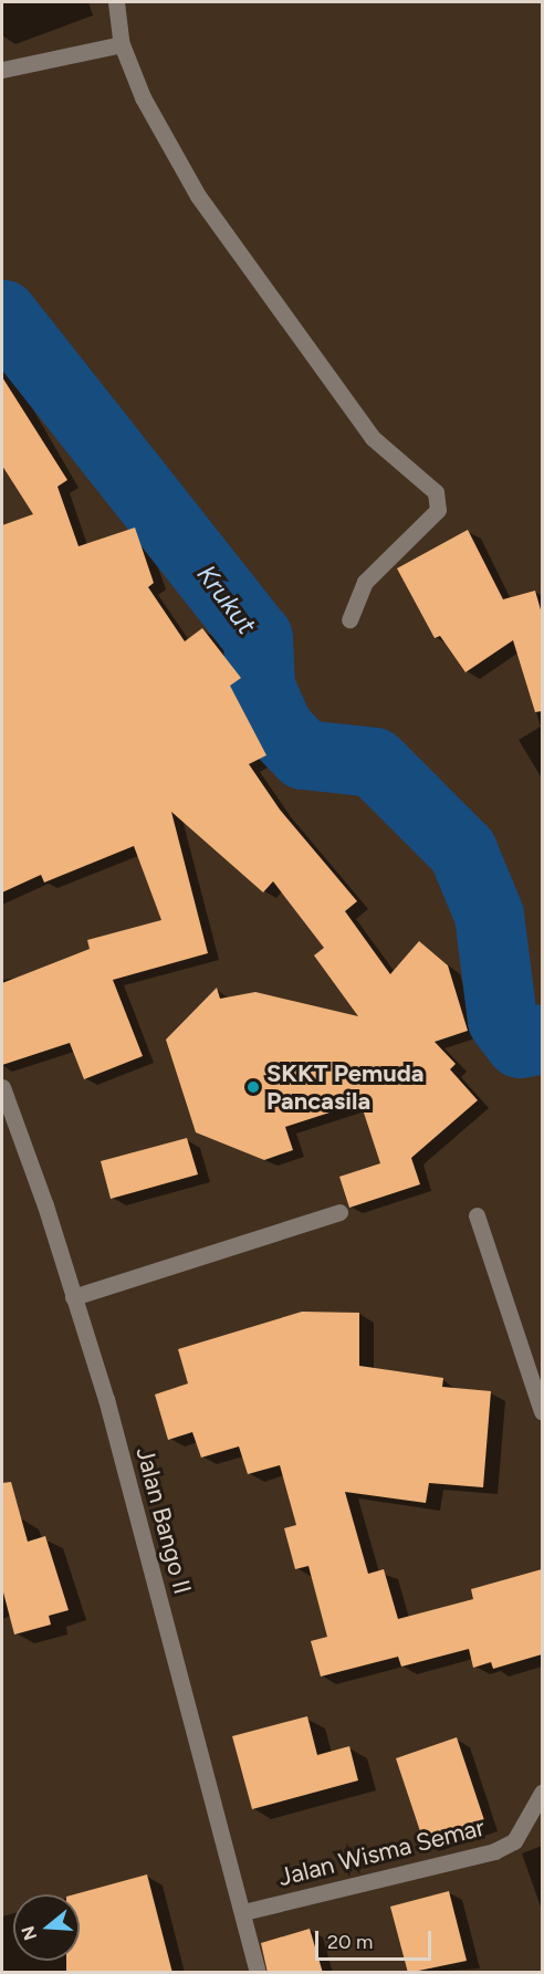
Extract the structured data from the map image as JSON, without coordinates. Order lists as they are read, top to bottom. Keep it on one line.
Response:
{"streets":{"street":["Jalan Bango II","Jalan Wisma Semar"]},"crossings":[["Jalan Bango II","Jalan Wisma Semar"]],"water":["Krukut"],"places":["SKKT Pemuda Pancasila"],"scale_bar":"20 m","north":"left"}
